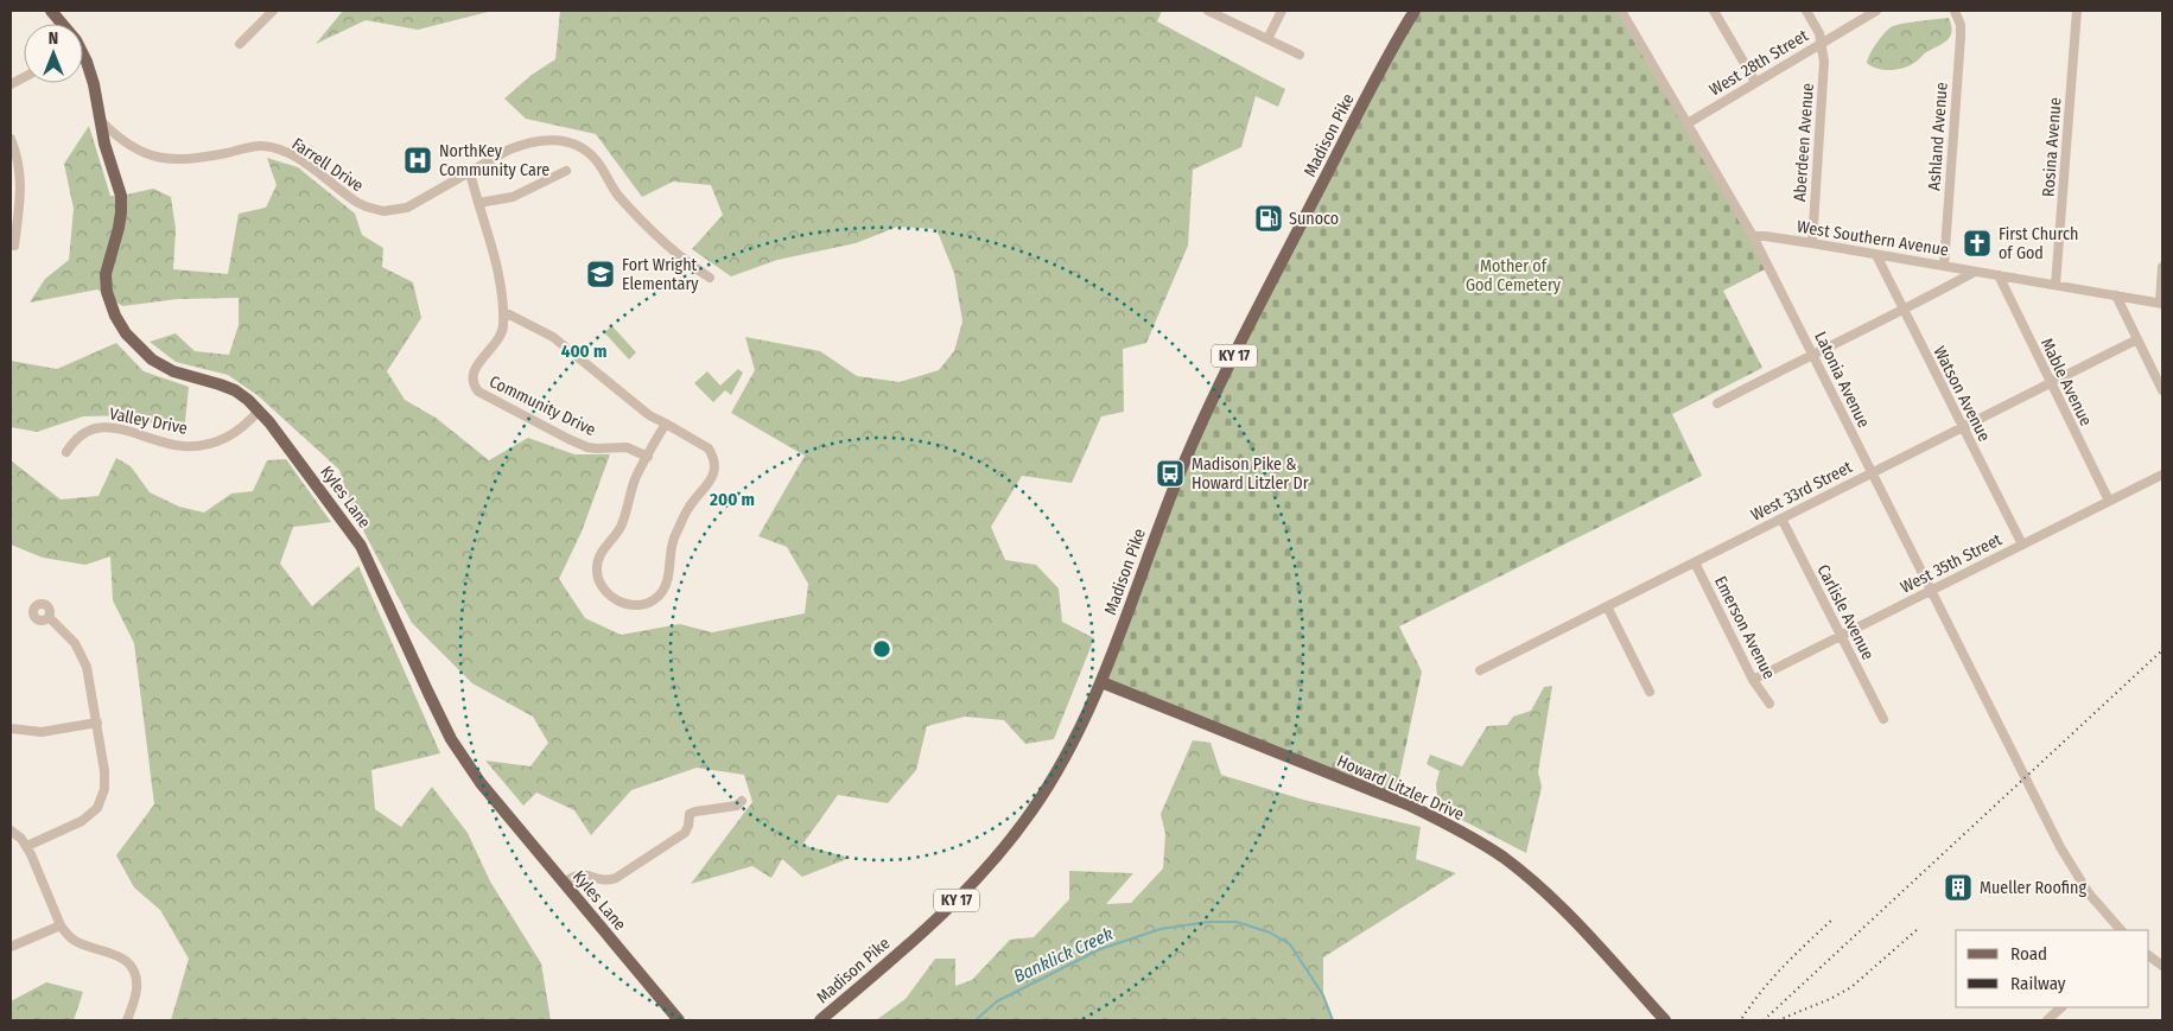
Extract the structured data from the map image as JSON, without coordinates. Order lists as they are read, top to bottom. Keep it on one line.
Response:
{"streets":{"main road":["Madison Pike","KY 17","Kyles Lane","Howard Litzler Drive"],"street":["West 28th Street","Ashland Avenue","Aberdeen Avenue","Rosina Avenue","Farrell Drive","West Southern Avenue","Latonia Avenue","Mable Avenue","Watson Avenue","Community Drive","Valley Drive","West 33rd Street","West 35th Street","Carlisle Avenue","Emerson Avenue"]},"crossings":[["West 28th Street","Aberdeen Avenue"],["West 28th Street","Latonia Avenue"],["Madison Pike","Howard Litzler Drive"],["Ashland Avenue","West Southern Avenue"],["Aberdeen Avenue","West Southern Avenue"],["Rosina Avenue","West Southern Avenue"],["Farrell Drive","Kyles Lane"],["West Southern Avenue","Latonia Avenue"],["West Southern Avenue","Mable Avenue"],["West Southern Avenue","Watson Avenue"],["Latonia Avenue","West 33rd Street"],["Latonia Avenue","West 35th Street"],["Mable Avenue","West 33rd Street"],["Mable Avenue","West 35th Street"],["Watson Avenue","West 33rd Street"],["Watson Avenue","West 35th Street"],["Valley Drive","Kyles Lane"],["West 33rd Street","Carlisle Avenue"],["West 33rd Street","Emerson Avenue"],["West 35th Street","Carlisle Avenue"],["West 35th Street","Emerson Avenue"]],"water":["Banklick Creek"],"parks":["Mother of God Cemetery"],"places":{"hospital":["NorthKey Community Care"],"fuel station":["Sunoco"],"church":["First Church of God"],"school or university":["Fort Wright Elementary"],"bus stop":["Madison Pike & Howard Litzler Dr"],"building":["Mueller Roofing"]},"legend":["Road","Railway"],"north":"top","rings":["400 m","200 m"]}
